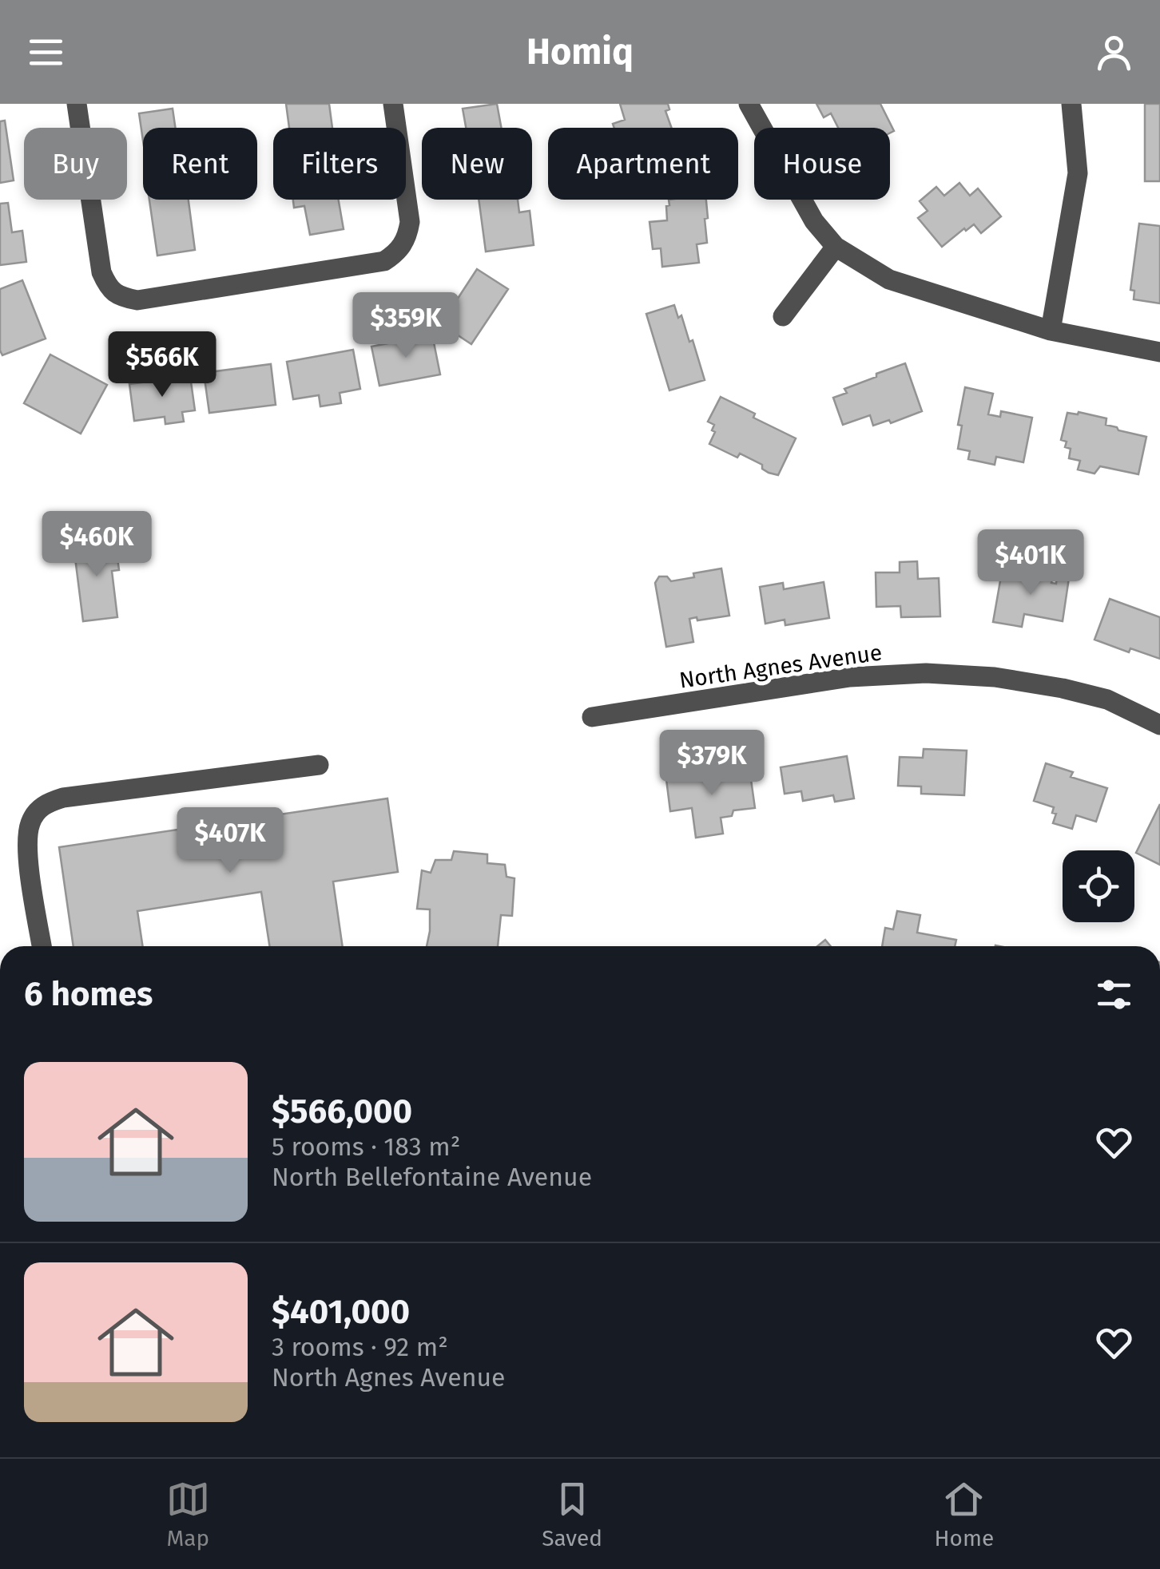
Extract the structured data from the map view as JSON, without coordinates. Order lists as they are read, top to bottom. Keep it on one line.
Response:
{"streets":{"street":["North Agnes Avenue"]},"page":{"header":"Homiq","chip":["Buy","Rent","Filters","New","Apartment","House"],"price":["$359K","$566K","$460K","$401K","$379K","$407K"],"heading":"6 homes","list":[{"name":"$566,000","note":"5 rooms · 183 m² · North Bellefontaine Avenue"},{"name":"$401,000","note":"3 rooms · 92 m² · North Agnes Avenue"}],"tabs":["Map","Saved","Home"]}}
